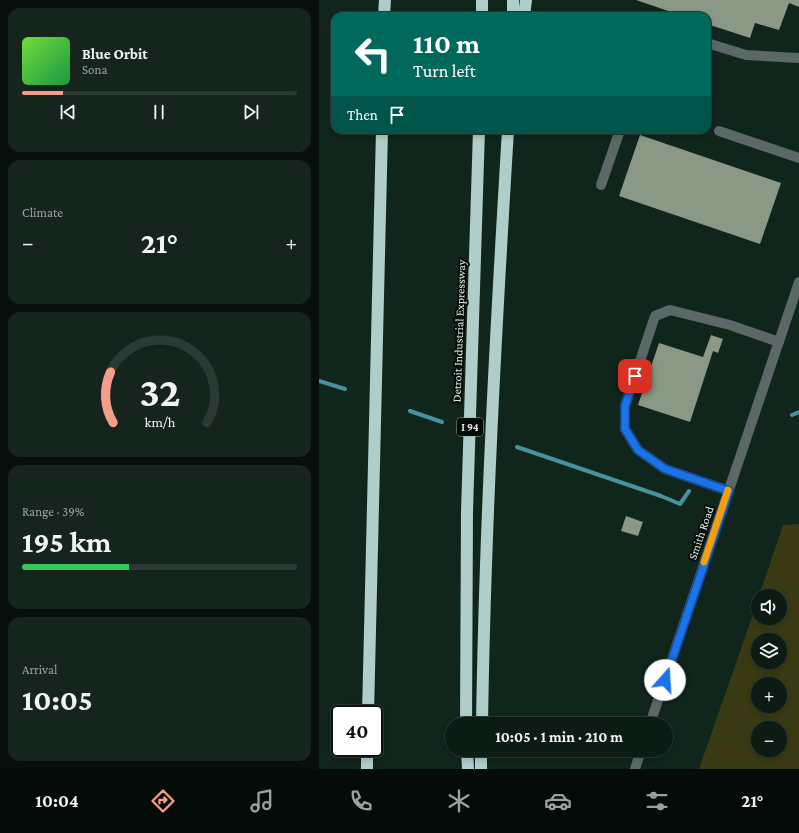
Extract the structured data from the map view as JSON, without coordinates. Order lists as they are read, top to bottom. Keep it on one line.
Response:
{"streets":{"highway":["Detroit Industrial Expressway","I 94"],"street":["Smith Road"]},"page":{"turn":["110 m","Turn left"],"song":["Blue Orbit","Sona"],"then":"Then","tile":["Climate",["Range · 39%","195 km"],["Arrival","10:05"]],"heat":["−","21°","+"],"map_buttons":["+","−"],"limit":"40","trip":"10:05 · 1 min · 210 m","tabs":["10:04","21°"],"gauge":["32","km/h"]}}
